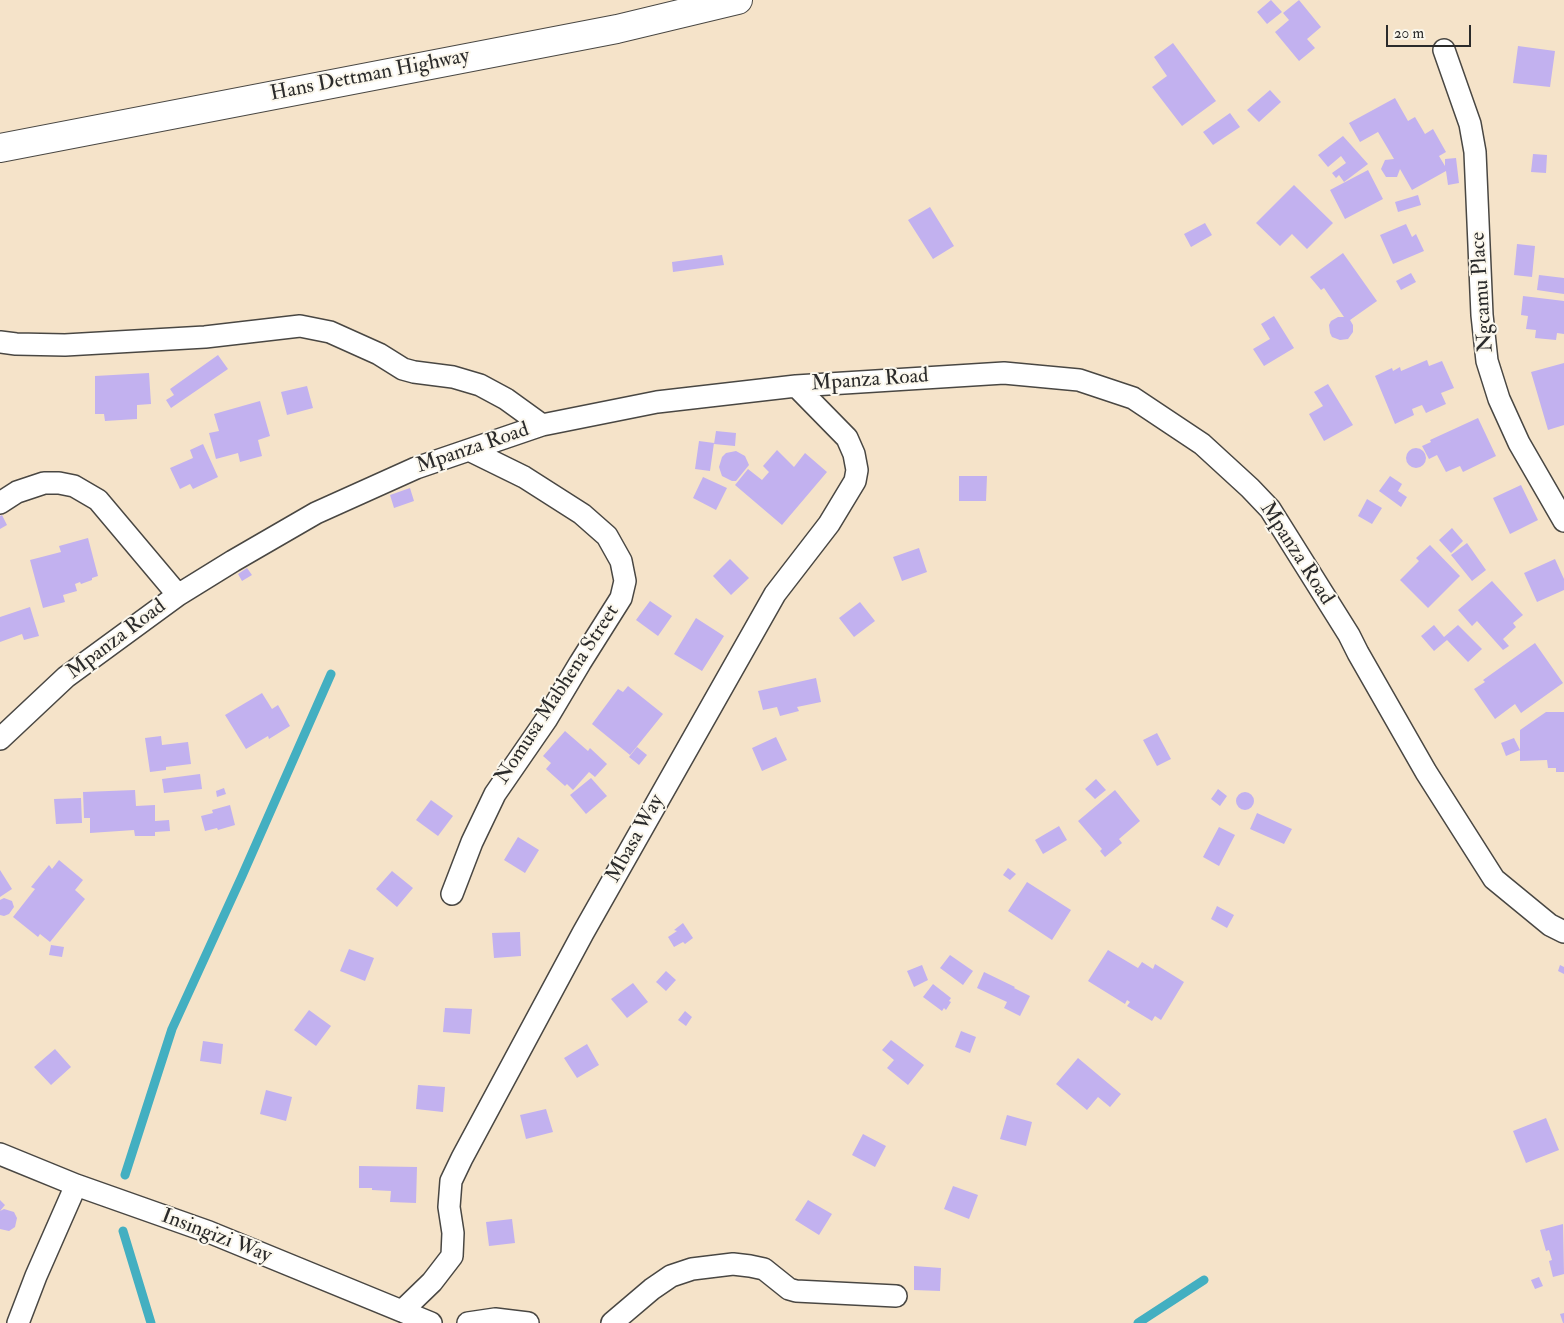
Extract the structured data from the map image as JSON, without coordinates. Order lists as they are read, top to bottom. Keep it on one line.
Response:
{"streets":{"street":["Hans Dettman Highway","Ngcamu Place","Mpanza Road","Nomusa Mabhena Street","Mbasa Way","Insingizi Way"]},"crossings":[["Mpanza Road","Nomusa Mabhena Street"],["Mpanza Road","Mbasa Way"],["Mbasa Way","Insingizi Way"]],"scale_bar":"20 m"}
